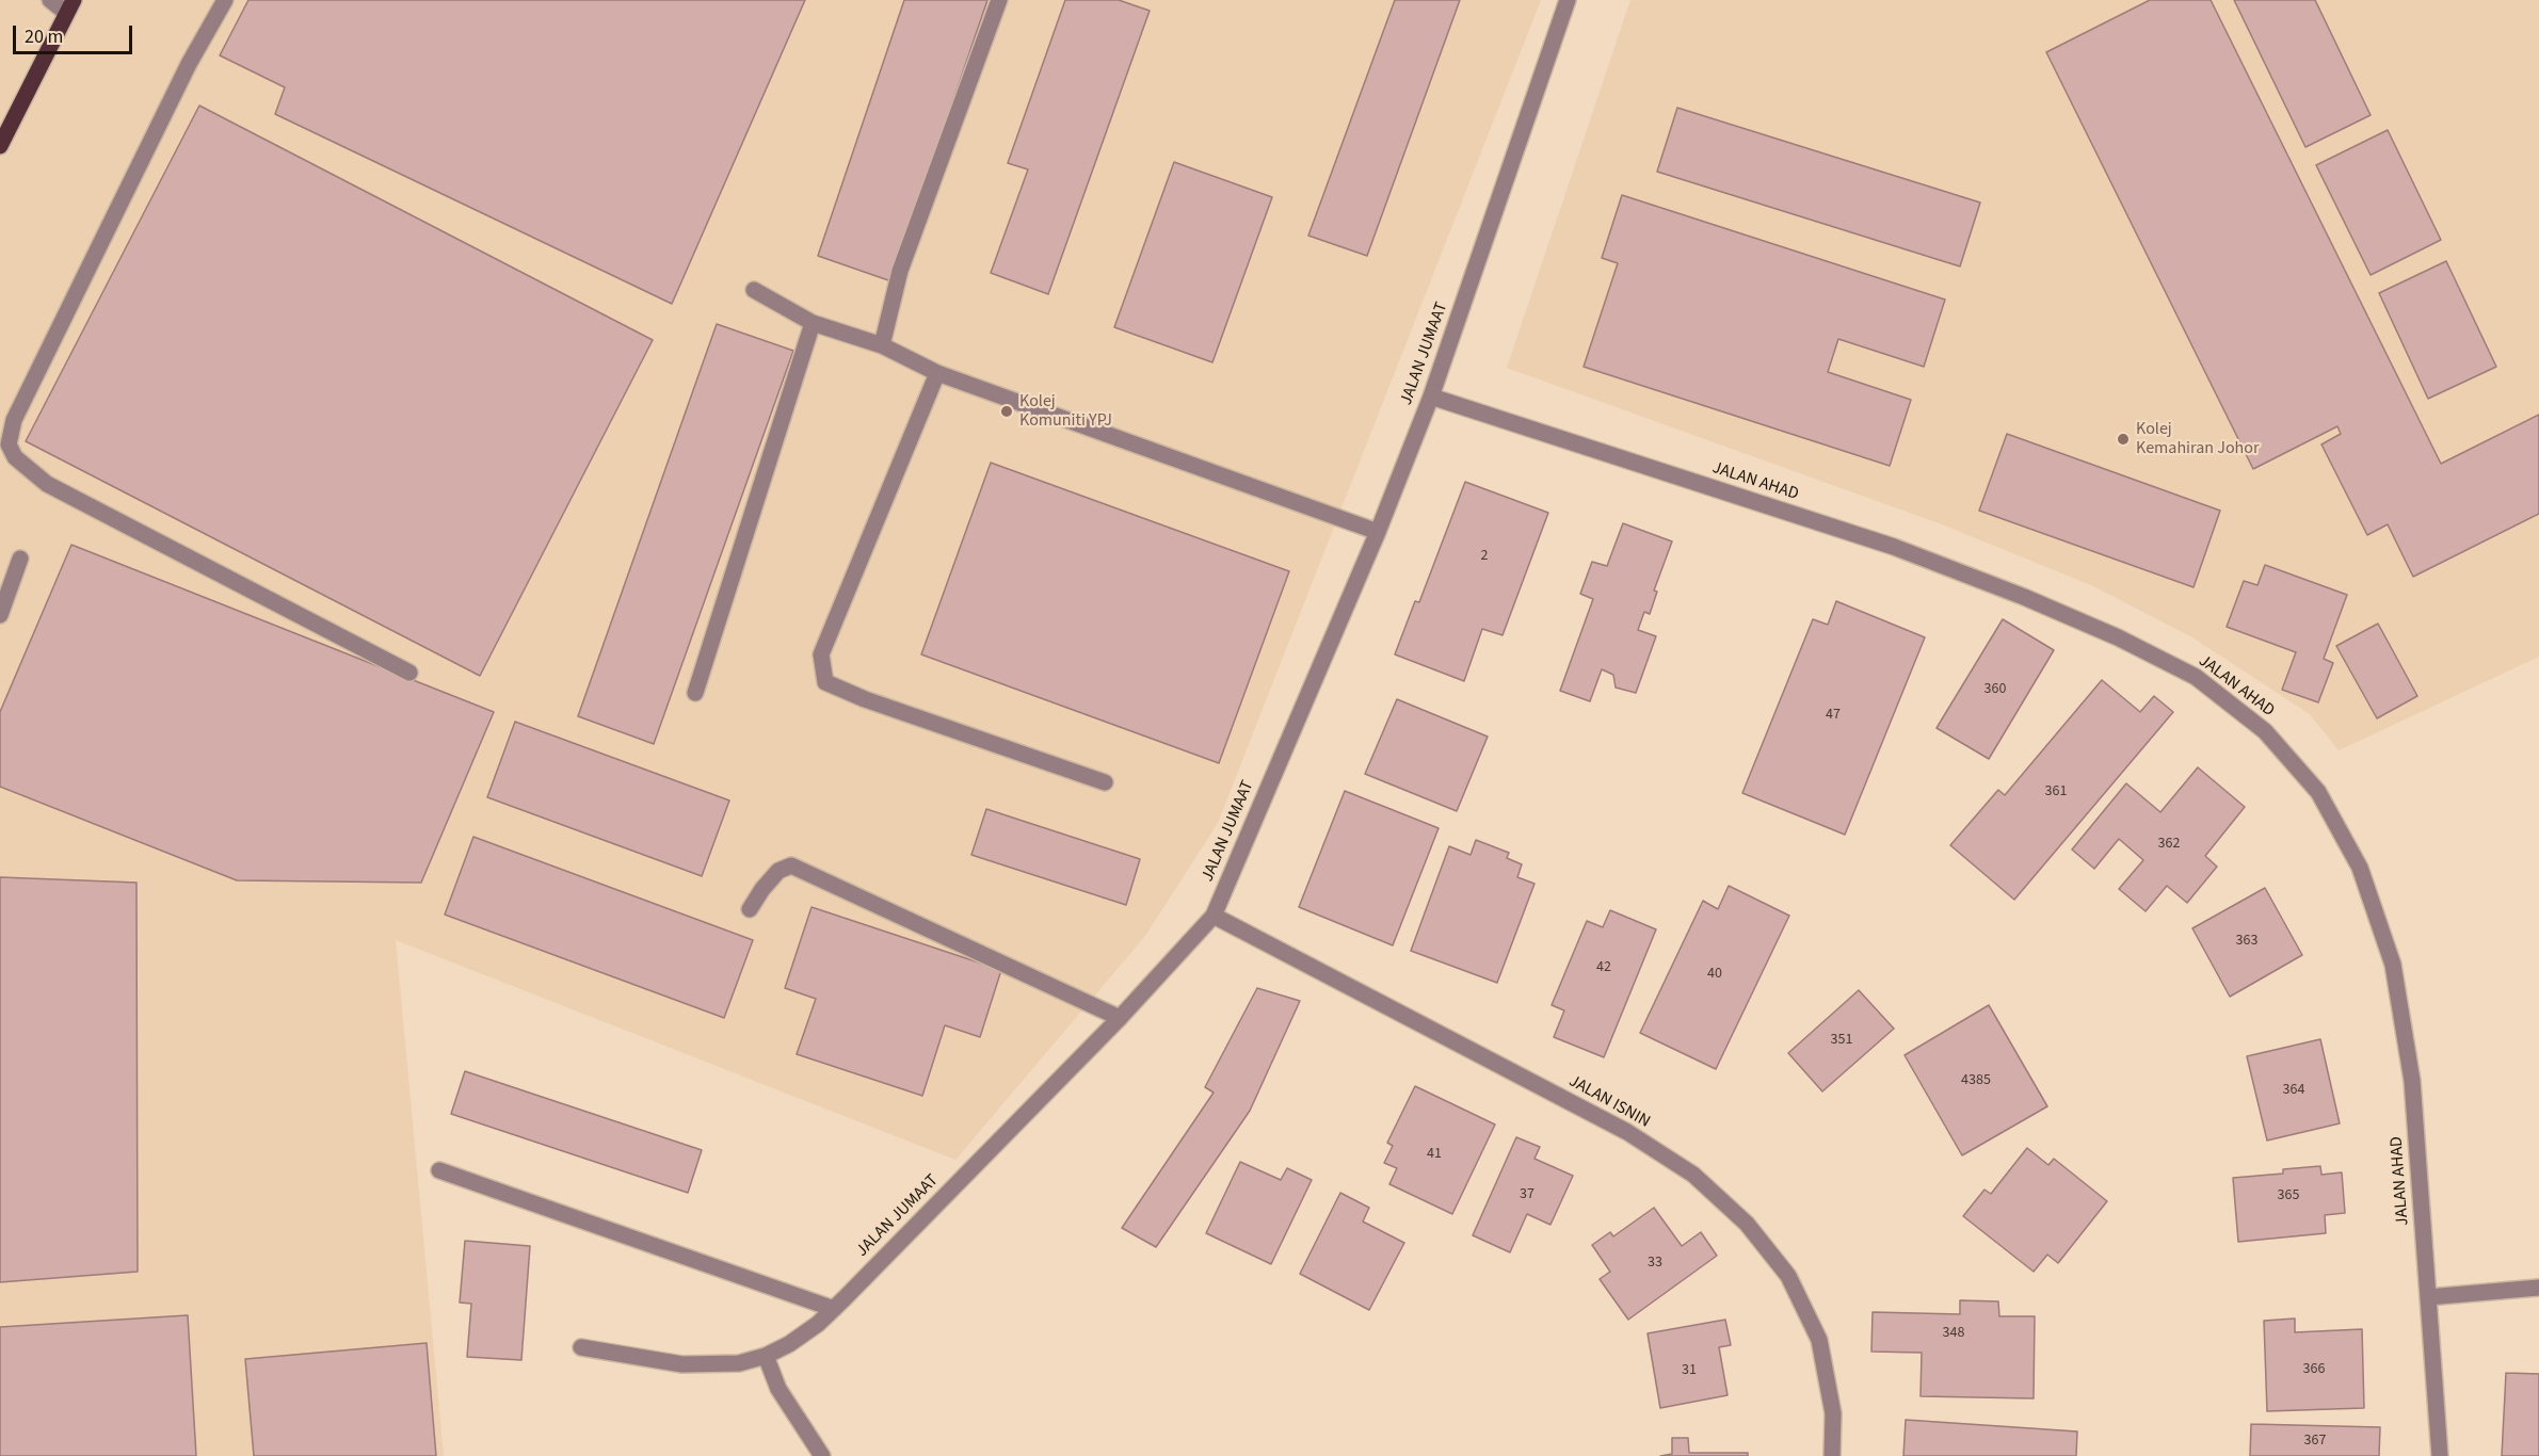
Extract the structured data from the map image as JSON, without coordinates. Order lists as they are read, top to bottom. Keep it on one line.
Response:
{"streets":{"street":["JALAN JUMAAT","JALAN AHAD","JALAN ISNIN"]},"crossings":[["JALAN JUMAAT","JALAN AHAD"],["JALAN JUMAAT","JALAN ISNIN"]],"places":["Kolej Komuniti YPJ","Kolej Kemahiran Johor"],"house_numbers":["2","360","47","361","362","363","42","40","351","4385","364","41","37","365","33","348","366","31","367"],"scale_bar":"20 m"}
